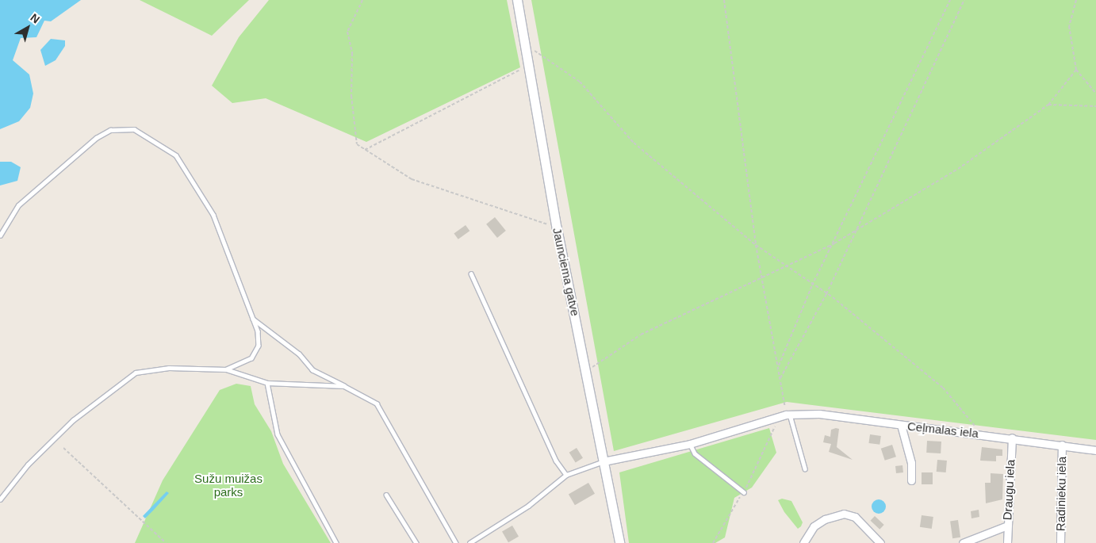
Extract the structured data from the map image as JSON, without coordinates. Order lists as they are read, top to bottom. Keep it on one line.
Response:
{"streets":{"main road":["Jaunciema gatve"],"street":["Ceļmalas iela","Draugu iela","Radinieku iela"]},"crossings":[["Ceļmalas iela","Draugu iela"],["Ceļmalas iela","Radinieku iela"]],"parks":["Sužu muižas parks"],"north":"top right"}
